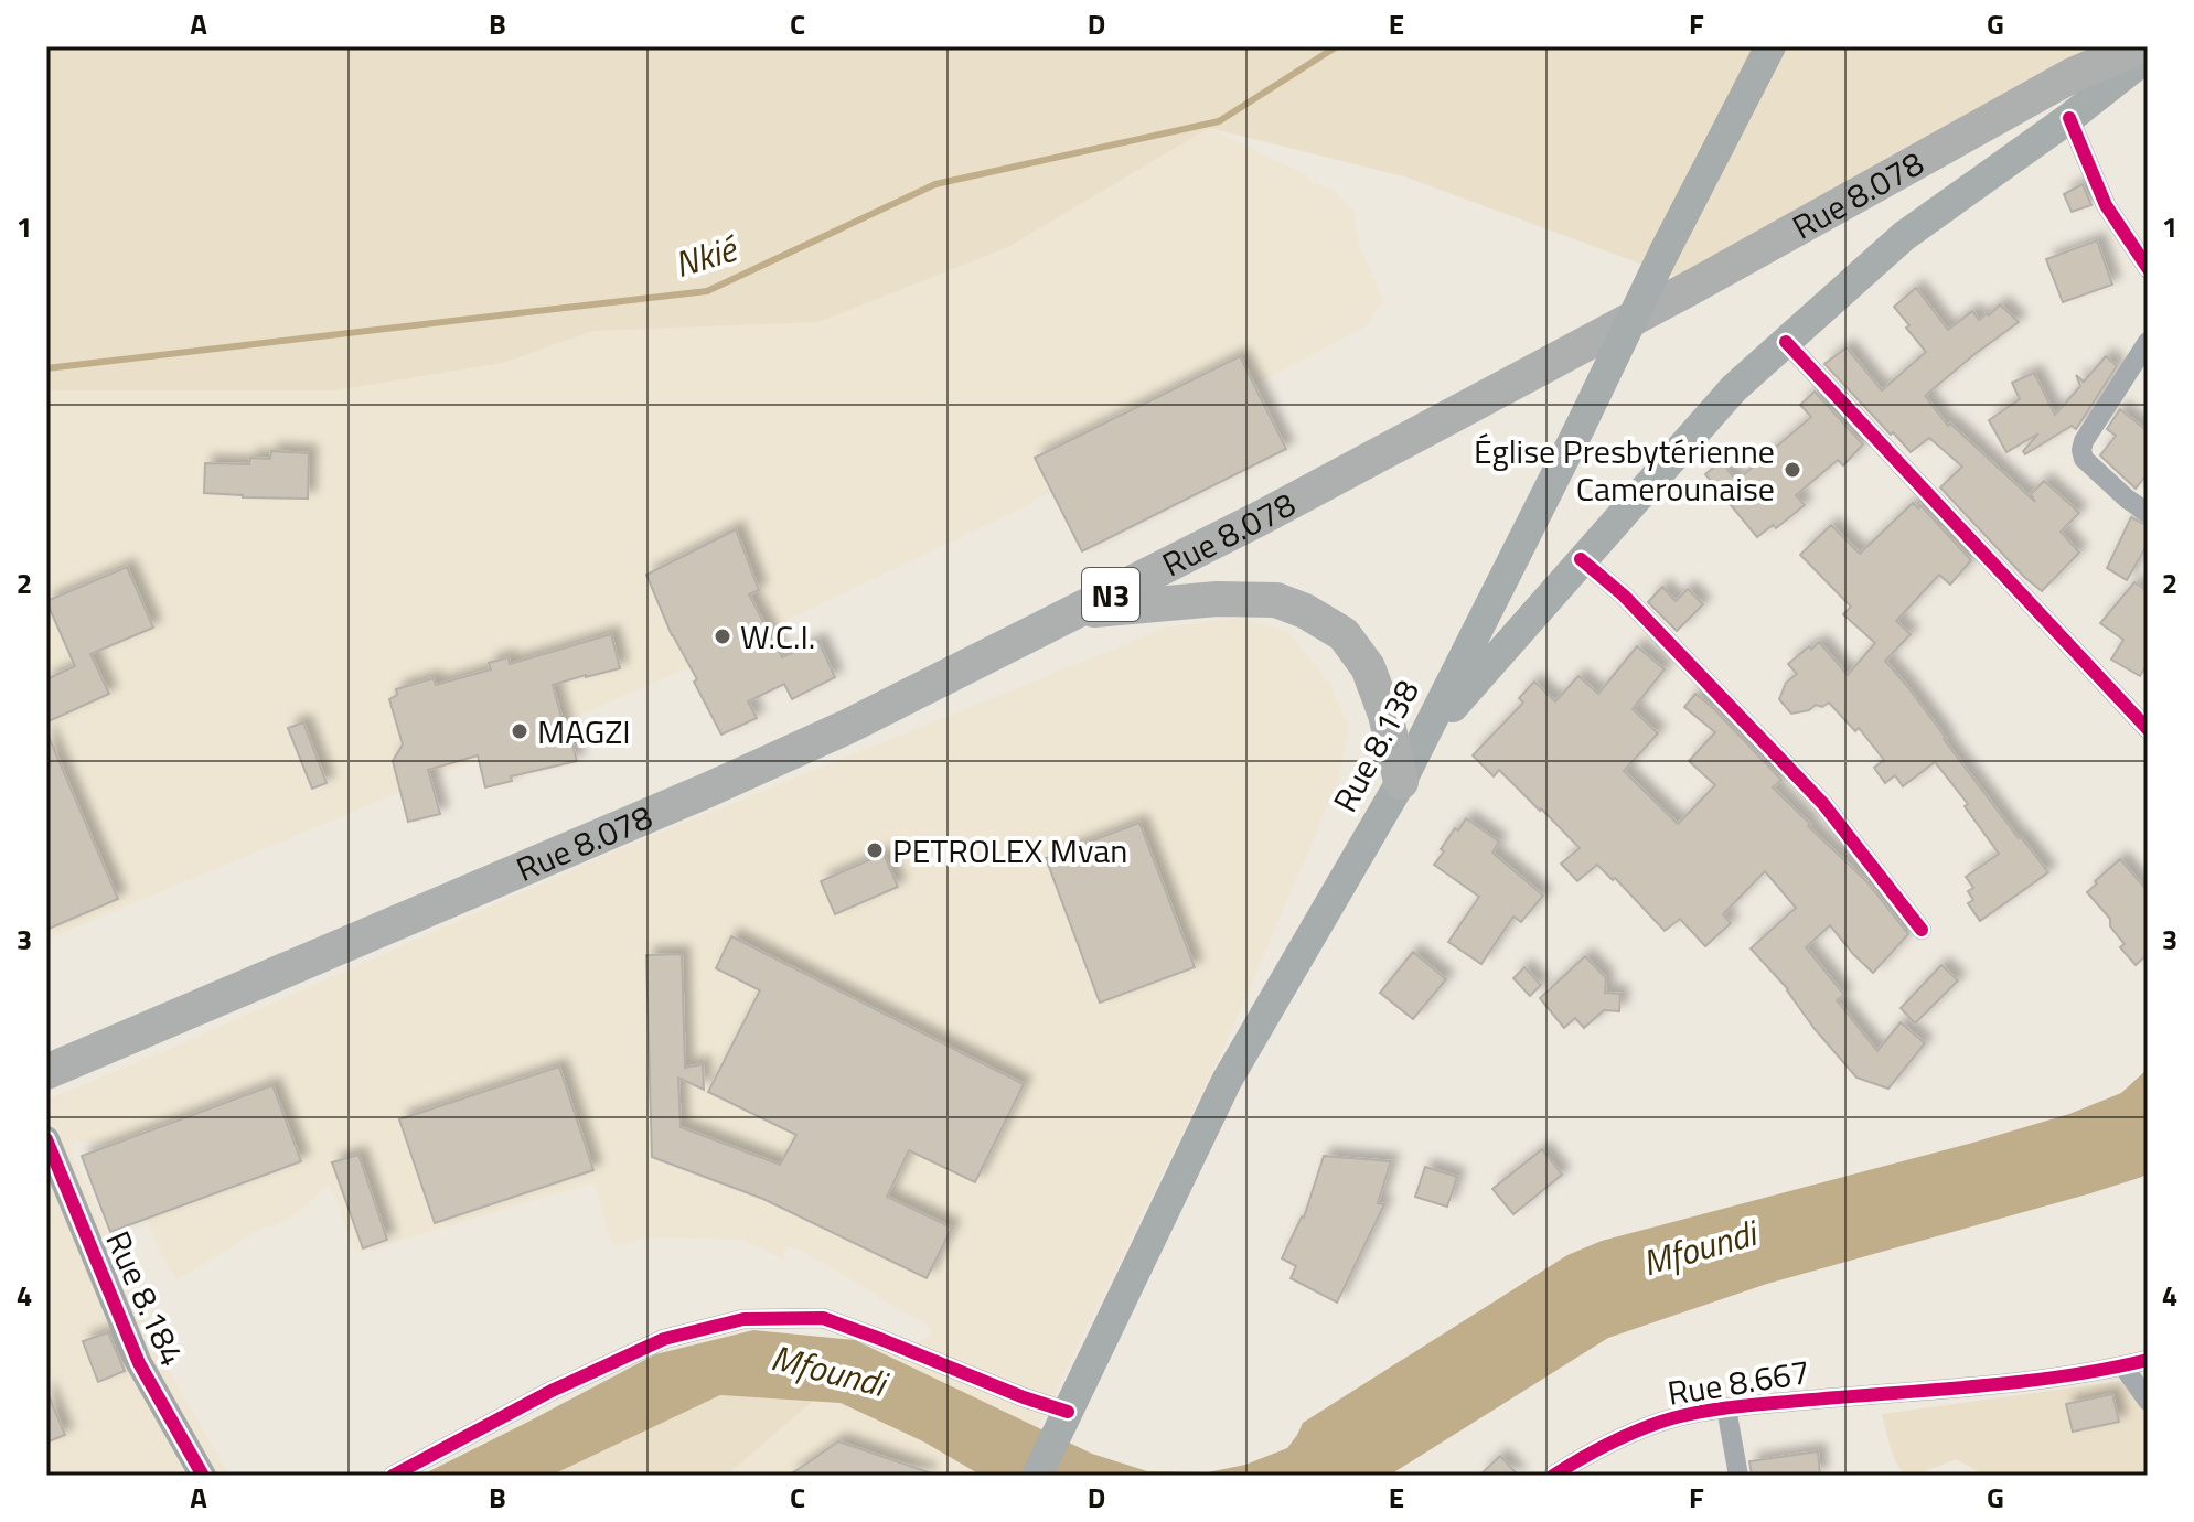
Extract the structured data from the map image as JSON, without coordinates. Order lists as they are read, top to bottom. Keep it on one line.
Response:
{"streets":{"highway":["Rue 8.078","N3"],"main road":["Rue 8.138"],"street":["Rue 8.184","Rue 8.667"]},"water":["Nkié","Mfoundi"],"places":["Église Presbytérienne Camerounaise","W.C.I.","MAGZI","PETROLEX Mvan"],"grid":{"columns":["A","B","C","D","E","F","G"],"rows":["1","2","3","4"]}}
